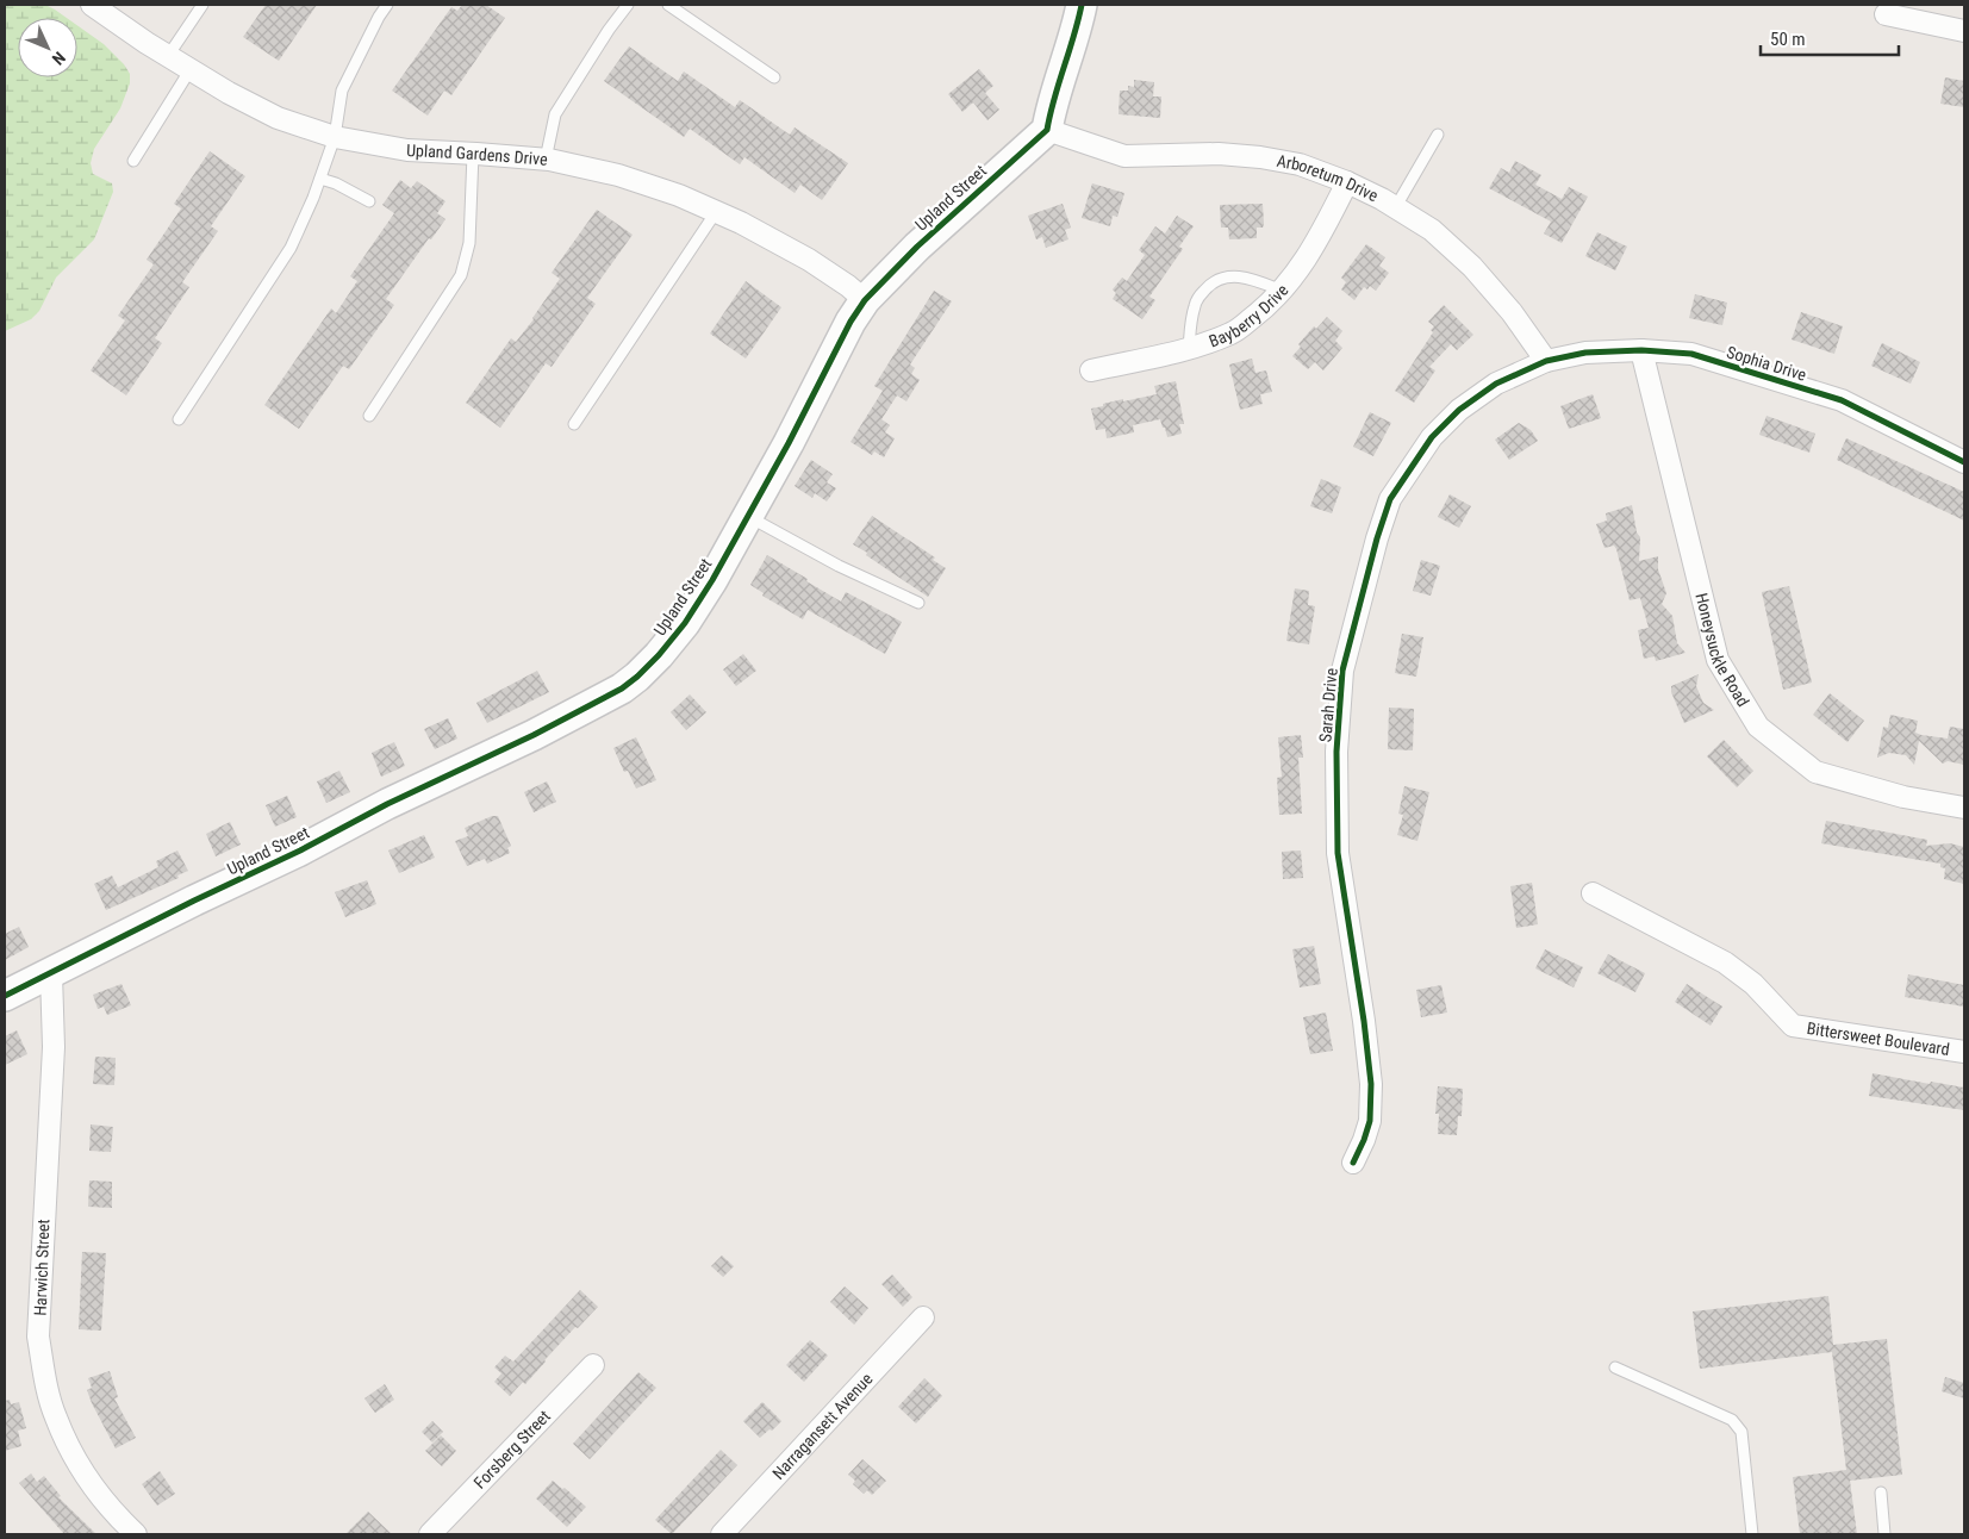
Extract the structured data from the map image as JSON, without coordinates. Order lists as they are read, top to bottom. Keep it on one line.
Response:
{"streets":{"street":["Upland Gardens Drive","Arboretum Drive","Upland Street","Bayberry Drive","Sophia Drive","Honeysuckle Road","Sarah Drive","Bittersweet Boulevard","Harwich Street","Narragansett Avenue","Forsberg Street"]},"crossings":[["Upland Gardens Drive","Upland Street"],["Arboretum Drive","Upland Street"],["Arboretum Drive","Bayberry Drive"],["Arboretum Drive","Sophia Drive"],["Arboretum Drive","Sarah Drive"],["Upland Street","Harwich Street"],["Sophia Drive","Honeysuckle Road"],["Sophia Drive","Sarah Drive"]],"scale_bar":"50 m","north":"bottom right"}
